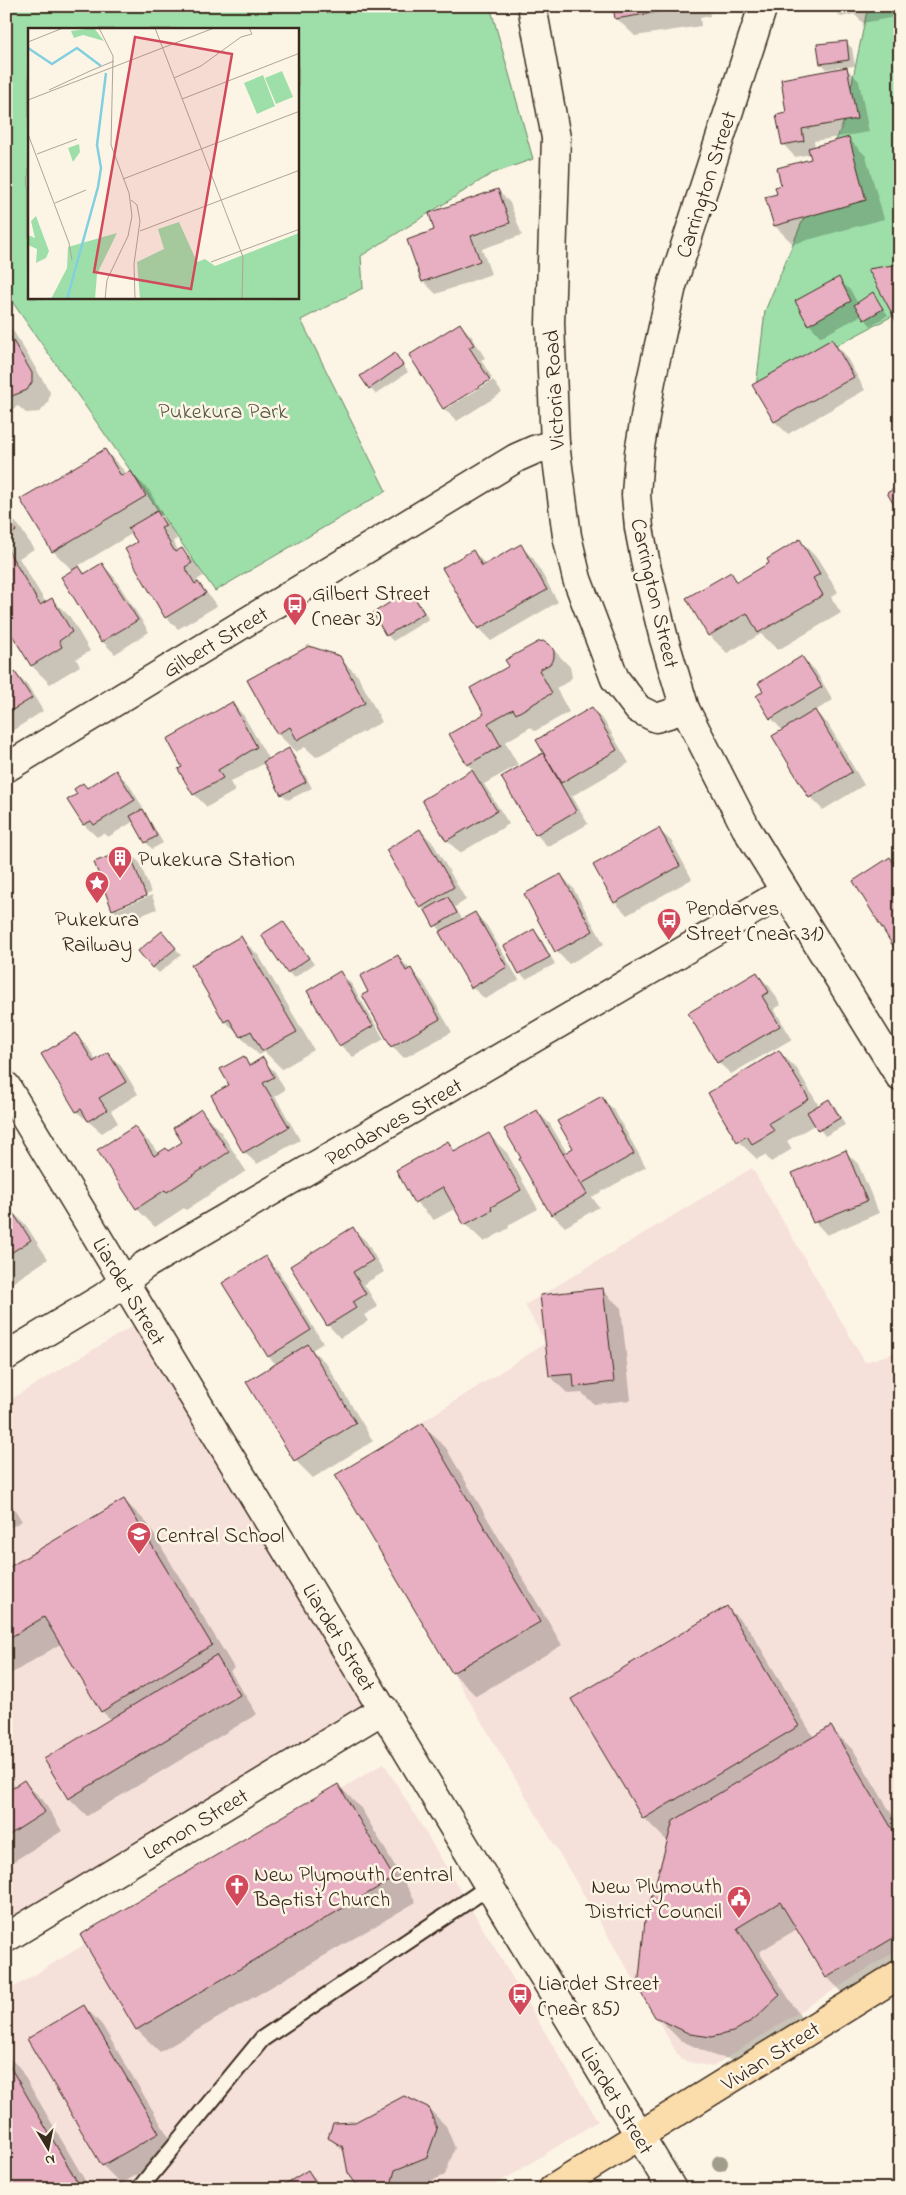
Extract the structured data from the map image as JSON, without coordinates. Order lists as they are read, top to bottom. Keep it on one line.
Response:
{"streets":{"main road":["Vivian Street"],"street":["Carrington Street","Victoria Road","Gilbert Street","Pendarves Street","Liardet Street","Lemon Street"]},"crossings":[["Carrington Street","Victoria Road"],["Carrington Street","Pendarves Street"],["Victoria Road","Gilbert Street"],["Pendarves Street","Liardet Street"],["Liardet Street","Lemon Street"],["Liardet Street","Vivian Street"]],"parks":["Pukekura Park"],"places":{"bus stop":["Gilbert Street (near 3)","Pendarves Street (near 31)","Liardet Street (near 85)"],"building":["Pukekura Station"],"place":["Pukekura Railway"],"school or university":["Central School"],"church":["New Plymouth Central Baptist Church"],"public building":["New Plymouth District Council"]},"north":"bottom"}
